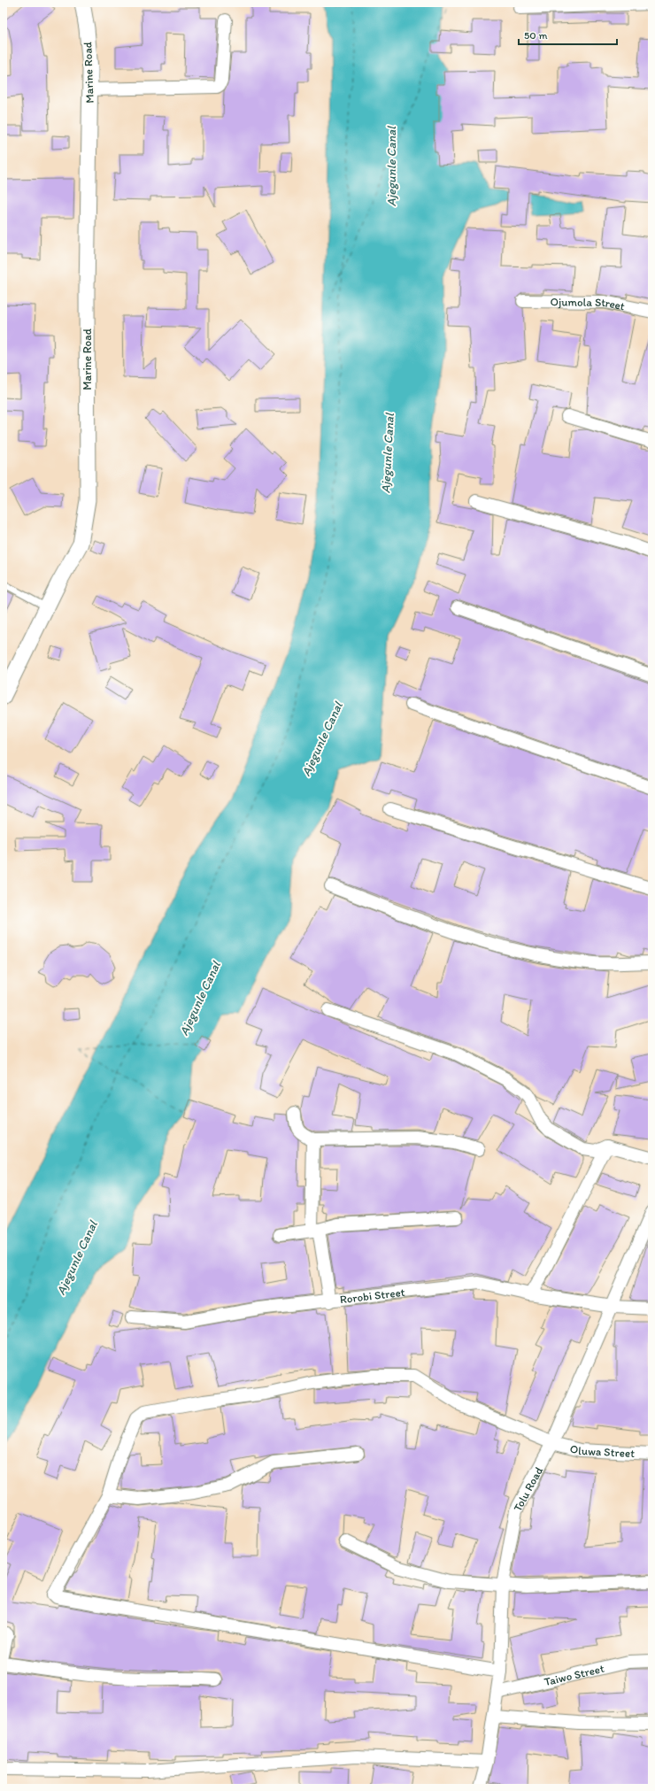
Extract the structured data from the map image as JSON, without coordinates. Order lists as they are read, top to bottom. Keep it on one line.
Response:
{"streets":{"street":["Marine Road","Ojumola Street","Rorobi Street","Oluwa Street","Tolu Road","Taiwo Street"]},"crossings":[["Rorobi Street","Tolu Road"],["Oluwa Street","Tolu Road"],["Tolu Road","Taiwo Street"]],"water":["Ajegunle Canal"],"scale_bar":"50 m"}
